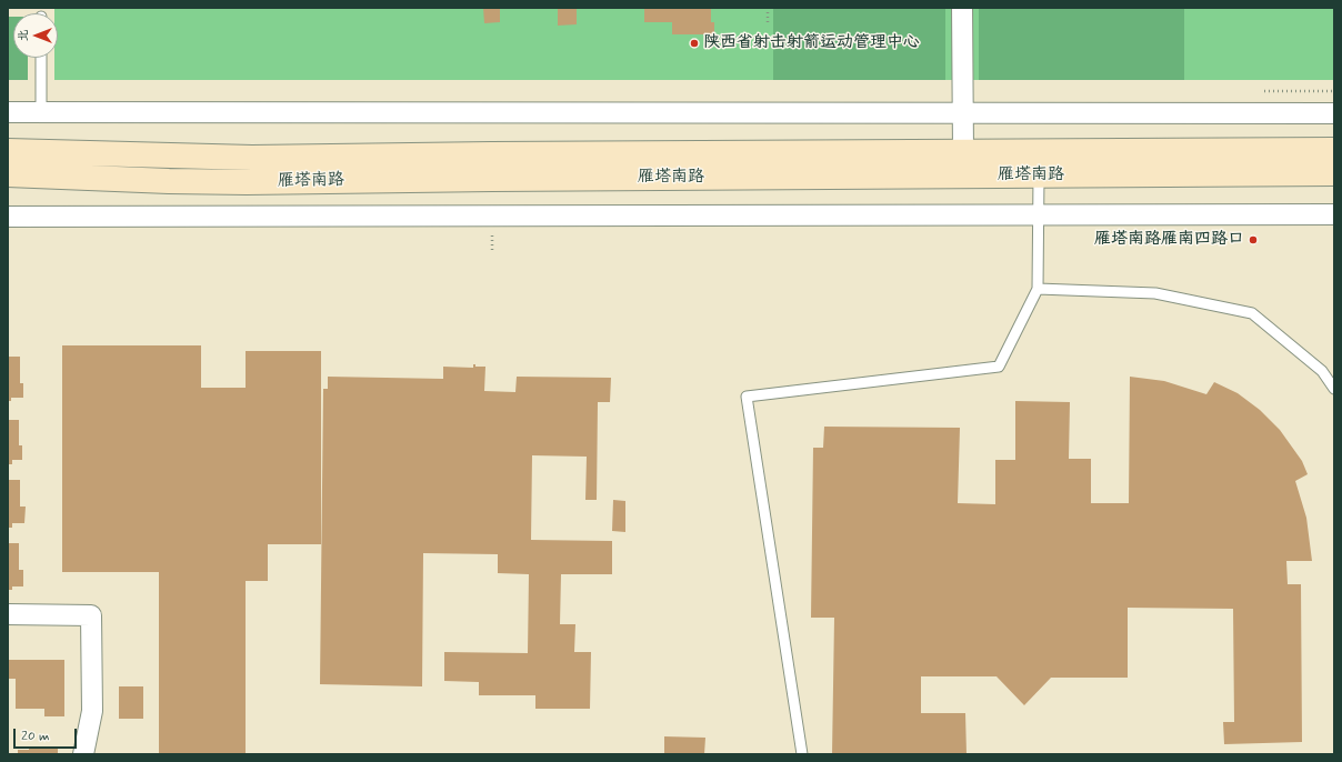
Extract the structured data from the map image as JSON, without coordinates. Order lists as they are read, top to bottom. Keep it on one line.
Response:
{"streets":{"main road":["雁塔南路"]},"places":["陕西省射击射箭运动管理中心","雁塔南路雁南四路口"],"scale_bar":"20 m","north":"left"}
